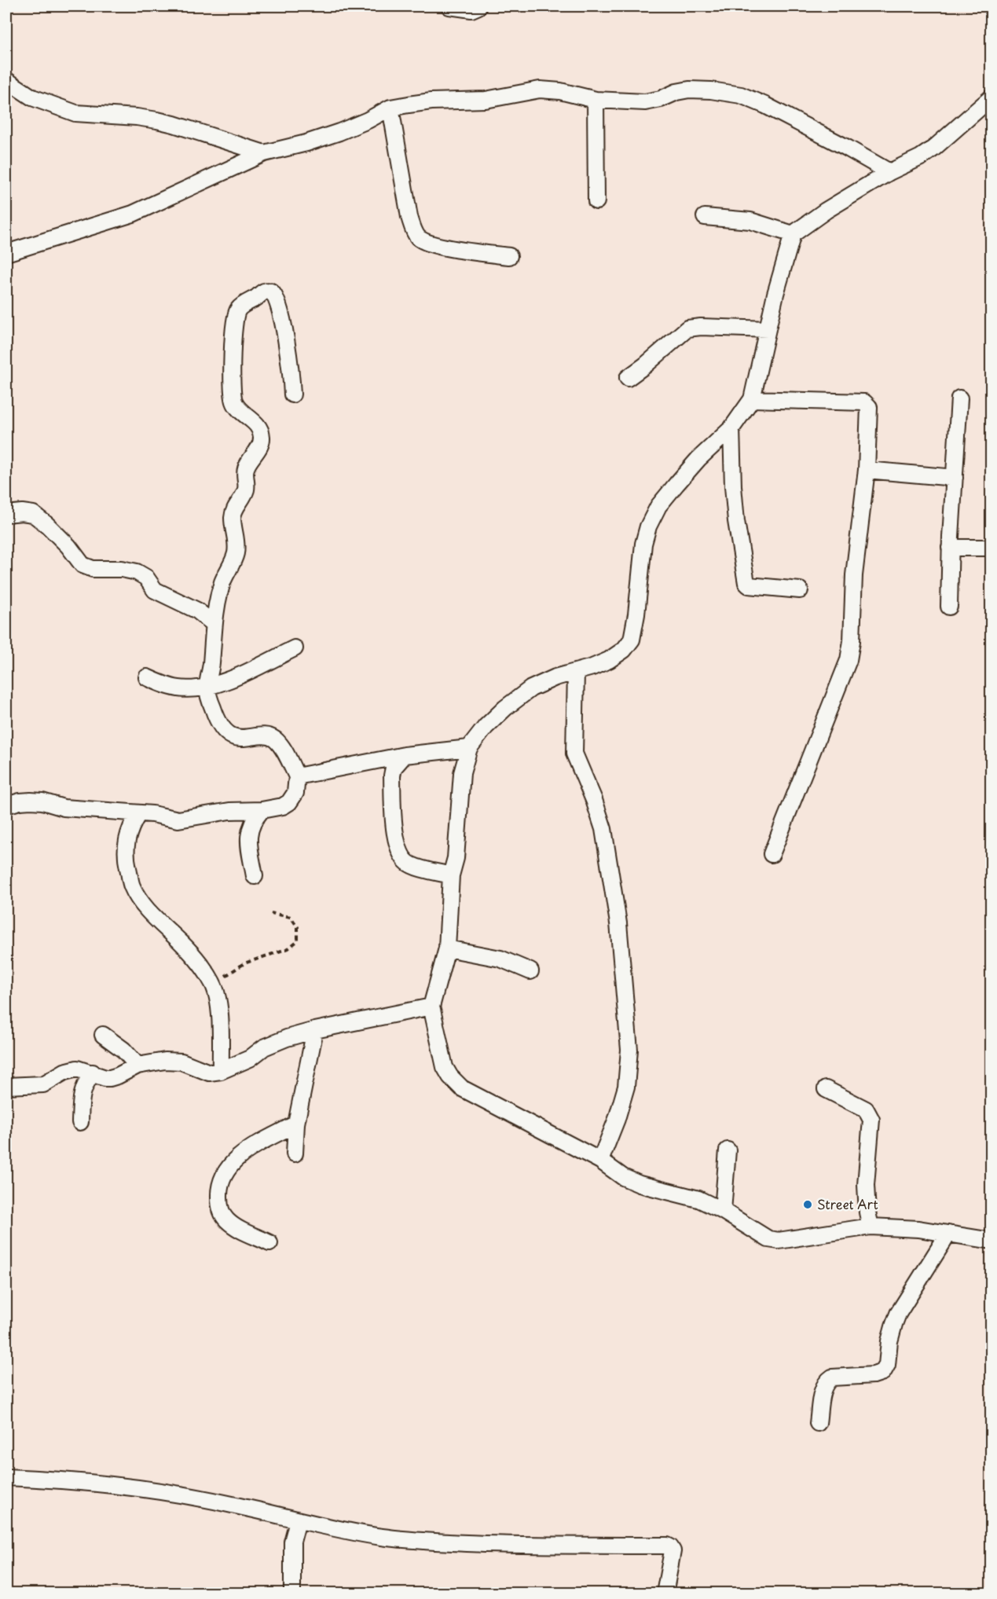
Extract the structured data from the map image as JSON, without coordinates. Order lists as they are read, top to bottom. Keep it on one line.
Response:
{"places":["Street Art"]}
